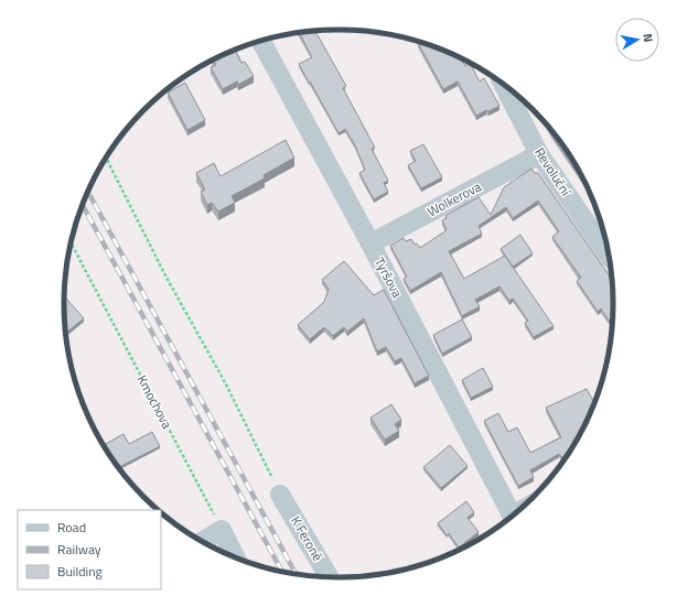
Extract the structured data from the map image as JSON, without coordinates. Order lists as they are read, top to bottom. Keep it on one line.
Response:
{"streets":{"street":["Revoluční","Wolkerova","Tyršova","K Feroně"],"path":["Kmochova"]},"crossings":[["Revoluční","Wolkerova"],["Wolkerova","Tyršova"]],"legend":["Road","Railway","Building"],"north":"right"}
